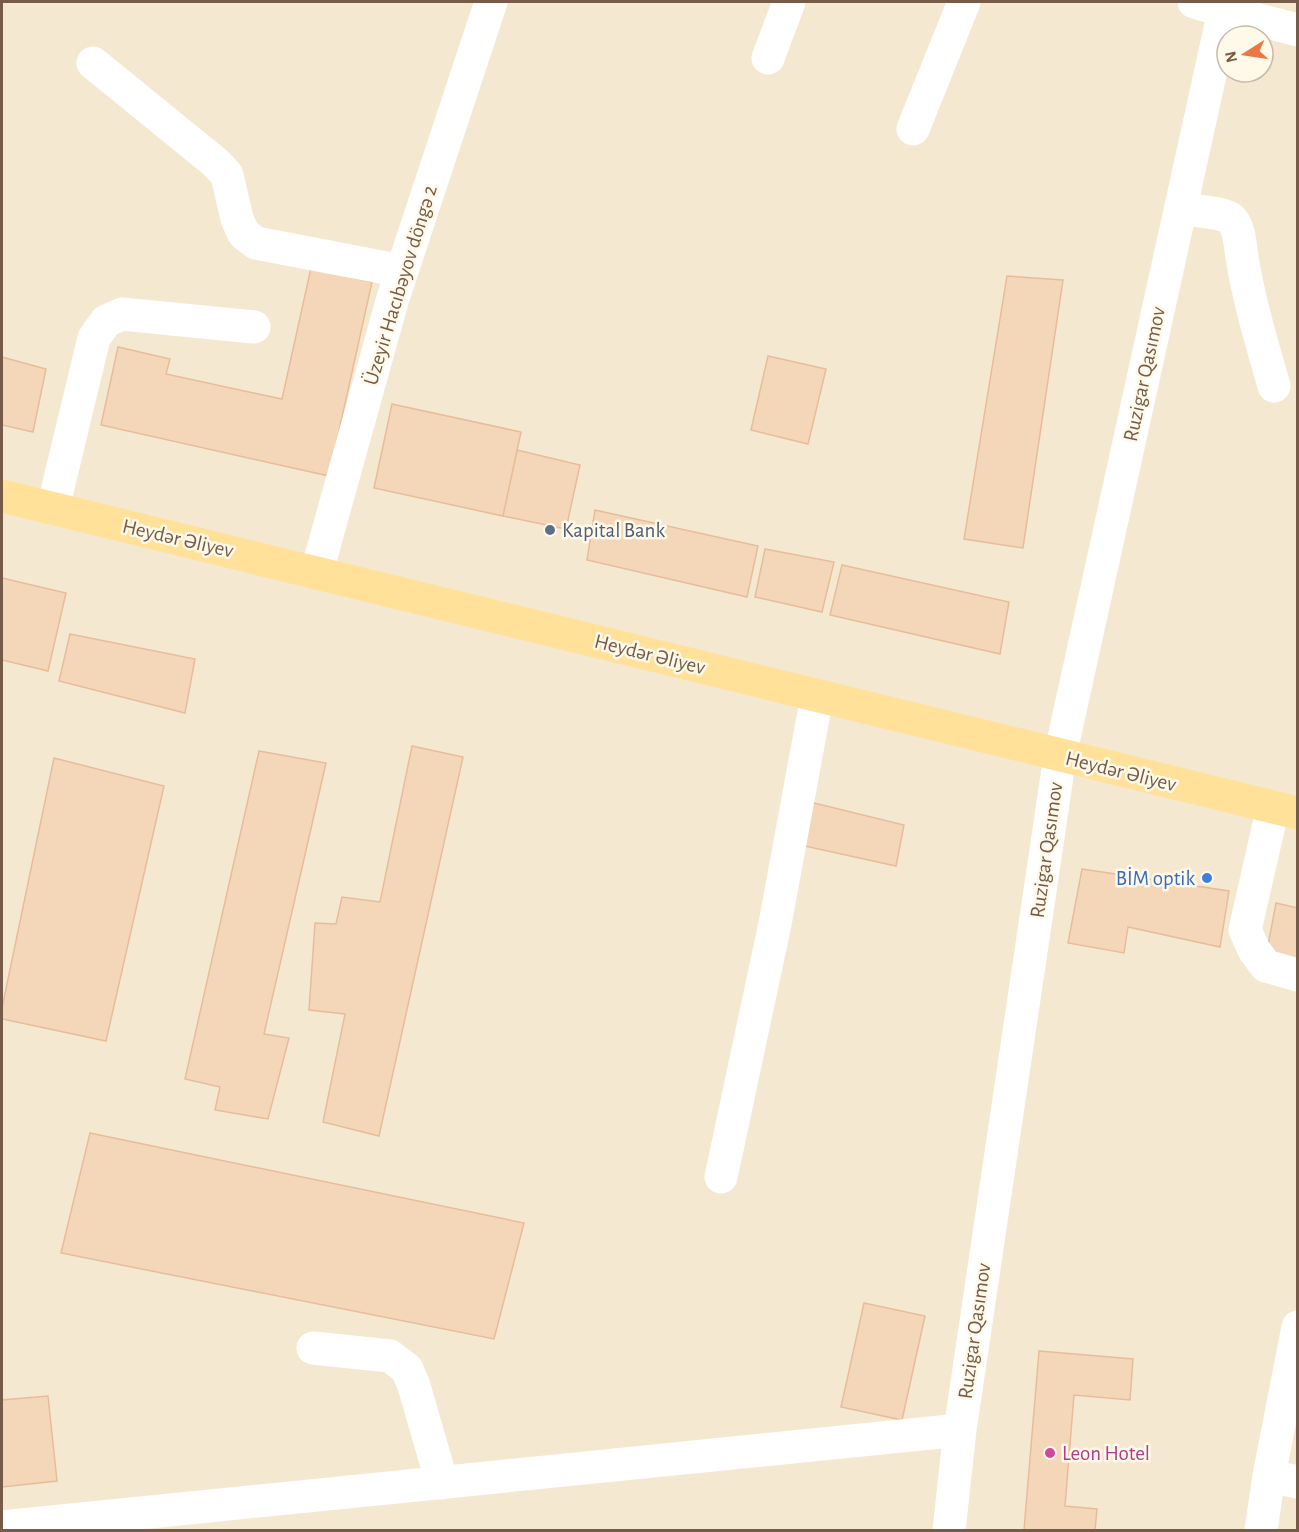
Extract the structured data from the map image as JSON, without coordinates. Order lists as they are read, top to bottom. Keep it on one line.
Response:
{"streets":{"main road":["Heydər Əliyev"],"street":["Üzeyir Hacıbəyov döngə 2","Ruzigar Qasımov"]},"crossings":[["Üzeyir Hacıbəyov döngə 2","Heydər Əliyev"],["Ruzigar Qasımov","Heydər Əliyev"]],"places":["Kapital Bank","BİM optik","Leon Hotel"],"north":"left"}
